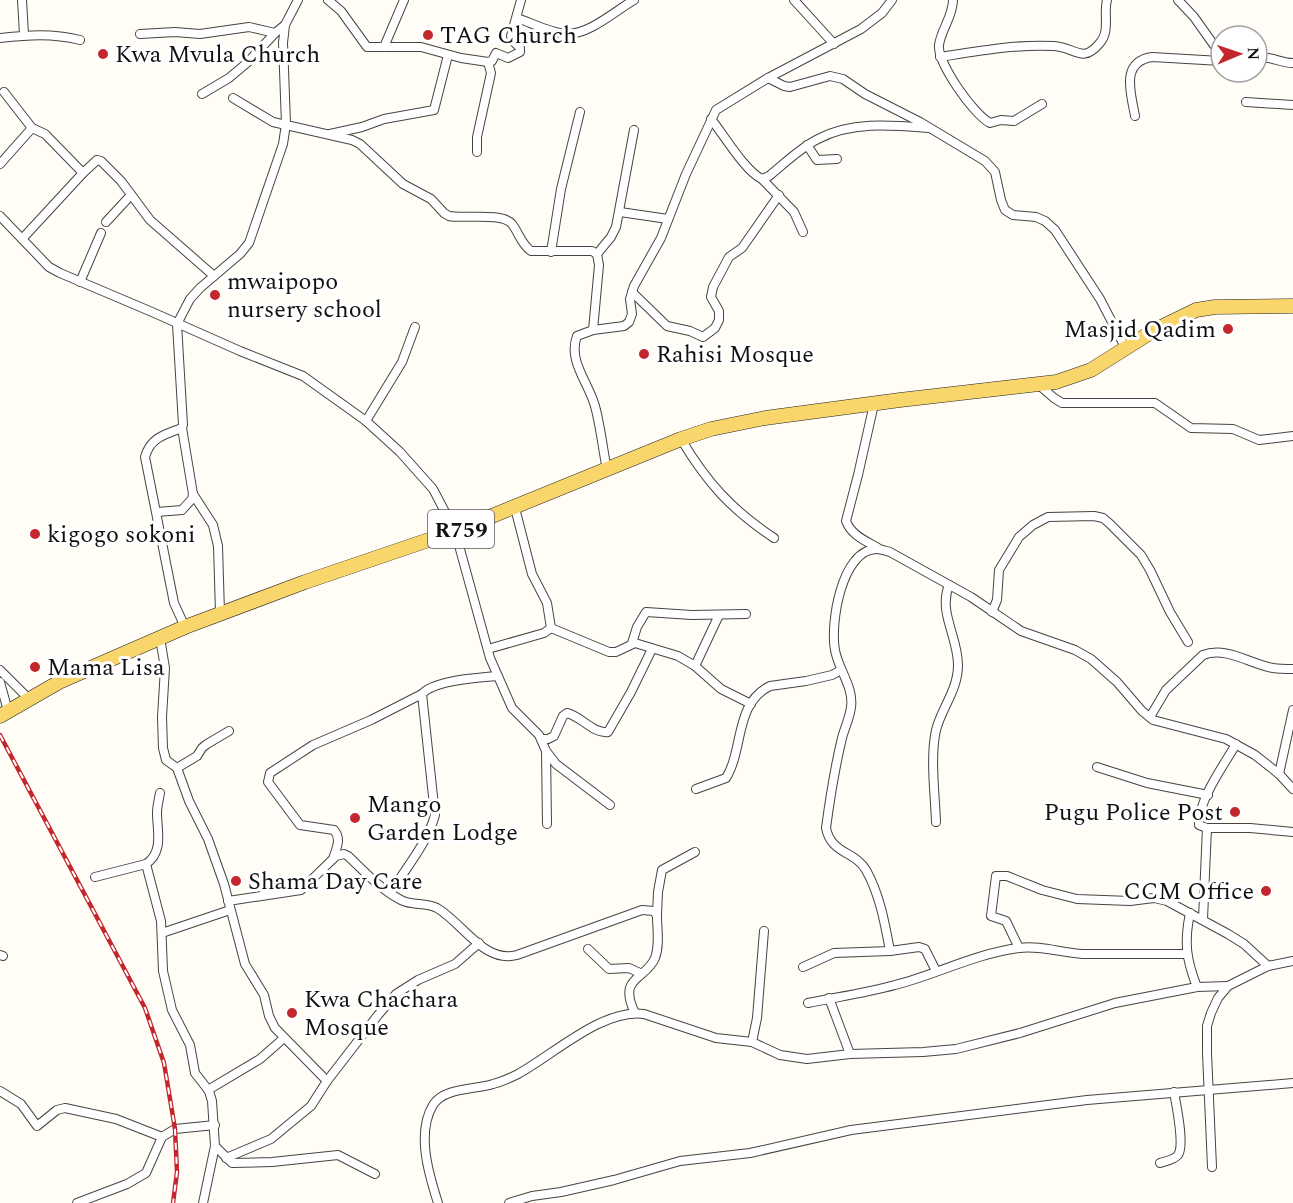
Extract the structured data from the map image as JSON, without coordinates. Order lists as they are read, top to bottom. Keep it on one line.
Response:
{"streets":{"main road":["R759"]},"places":["TAG Church","Kwa Mvula Church","mwaipopo nursery school","Masjid Qadim","Rahisi Mosque","kigogo sokoni","Mama Lisa","Pugu Police Post","Mango Garden Lodge","Shama Day Care","CCM Office","Kwa Chachara Mosque"],"north":"right"}
